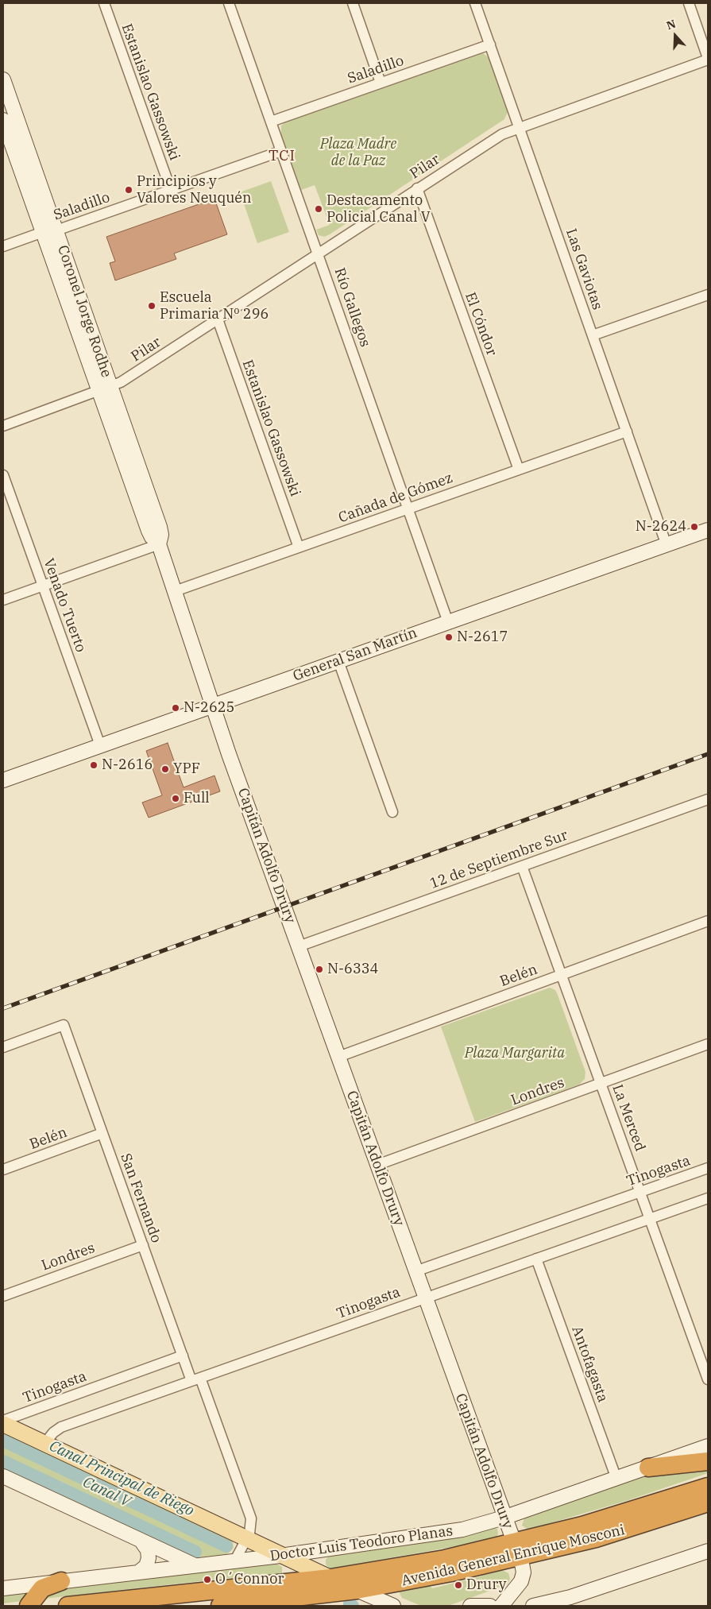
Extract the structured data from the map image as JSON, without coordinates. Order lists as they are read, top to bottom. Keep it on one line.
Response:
{"streets":{"highway":["Avenida General Enrique Mosconi"],"main road":["Coronel Jorge Rodhe","General San Martín","Capitán Adolfo Drury","Doctor Luis Teodoro Planas"],"street":["Saladillo","Estanislao Gassowski","Pilar","Las Gaviotas","Río Gallegos","El Cóndor","Cañada de Gómez","Venado Tuerto","12 de Septiembre Sur","Belén","Londres","La Merced","Tinogasta","San Fernando","Antofagasta"]},"crossings":[["Saladillo","Estanislao Gassowski"],["Saladillo","Las Gaviotas"],["Saladillo","Río Gallegos"],["Saladillo","Coronel Jorge Rodhe"],["Estanislao Gassowski","Pilar"],["Estanislao Gassowski","Cañada de Gómez"],["Pilar","Las Gaviotas"],["Pilar","Río Gallegos"],["Pilar","Coronel Jorge Rodhe"],["Pilar","El Cóndor"],["Las Gaviotas","Cañada de Gómez"],["Las Gaviotas","General San Martín"],["Río Gallegos","Cañada de Gómez"],["Río Gallegos","General San Martín"],["Coronel Jorge Rodhe","Cañada de Gómez"],["Coronel Jorge Rodhe","General San Martín"],["Coronel Jorge Rodhe","Capitán Adolfo Drury"],["El Cóndor","Cañada de Gómez"],["Venado Tuerto","General San Martín"],["General San Martín","Capitán Adolfo Drury"],["Capitán Adolfo Drury","12 de Septiembre Sur"],["Capitán Adolfo Drury","Belén"],["Capitán Adolfo Drury","Londres"],["Capitán Adolfo Drury","Tinogasta"],["Capitán Adolfo Drury","Doctor Luis Teodoro Planas"],["Capitán Adolfo Drury","Avenida General Enrique Mosconi"],["12 de Septiembre Sur","La Merced"],["Belén","La Merced"],["Belén","San Fernando"],["Londres","La Merced"],["Londres","San Fernando"],["La Merced","Tinogasta"],["Tinogasta","San Fernando"],["Tinogasta","Antofagasta"],["San Fernando","Doctor Luis Teodoro Planas"],["Antofagasta","Doctor Luis Teodoro Planas"]],"districts":["TCI"],"water":["Canal Principal de Riego","Canal V"],"parks":["Plaza Madre de la Paz","Plaza Margarita"],"places":["Principios y Valores Neuquén","Destacamento Policial Canal V","Escuela Primaria Nº 296","N-2624","N-2617","N-2625","N-2616","YPF","Full","N-6334","O´Connor","Drury"],"north":"top"}
